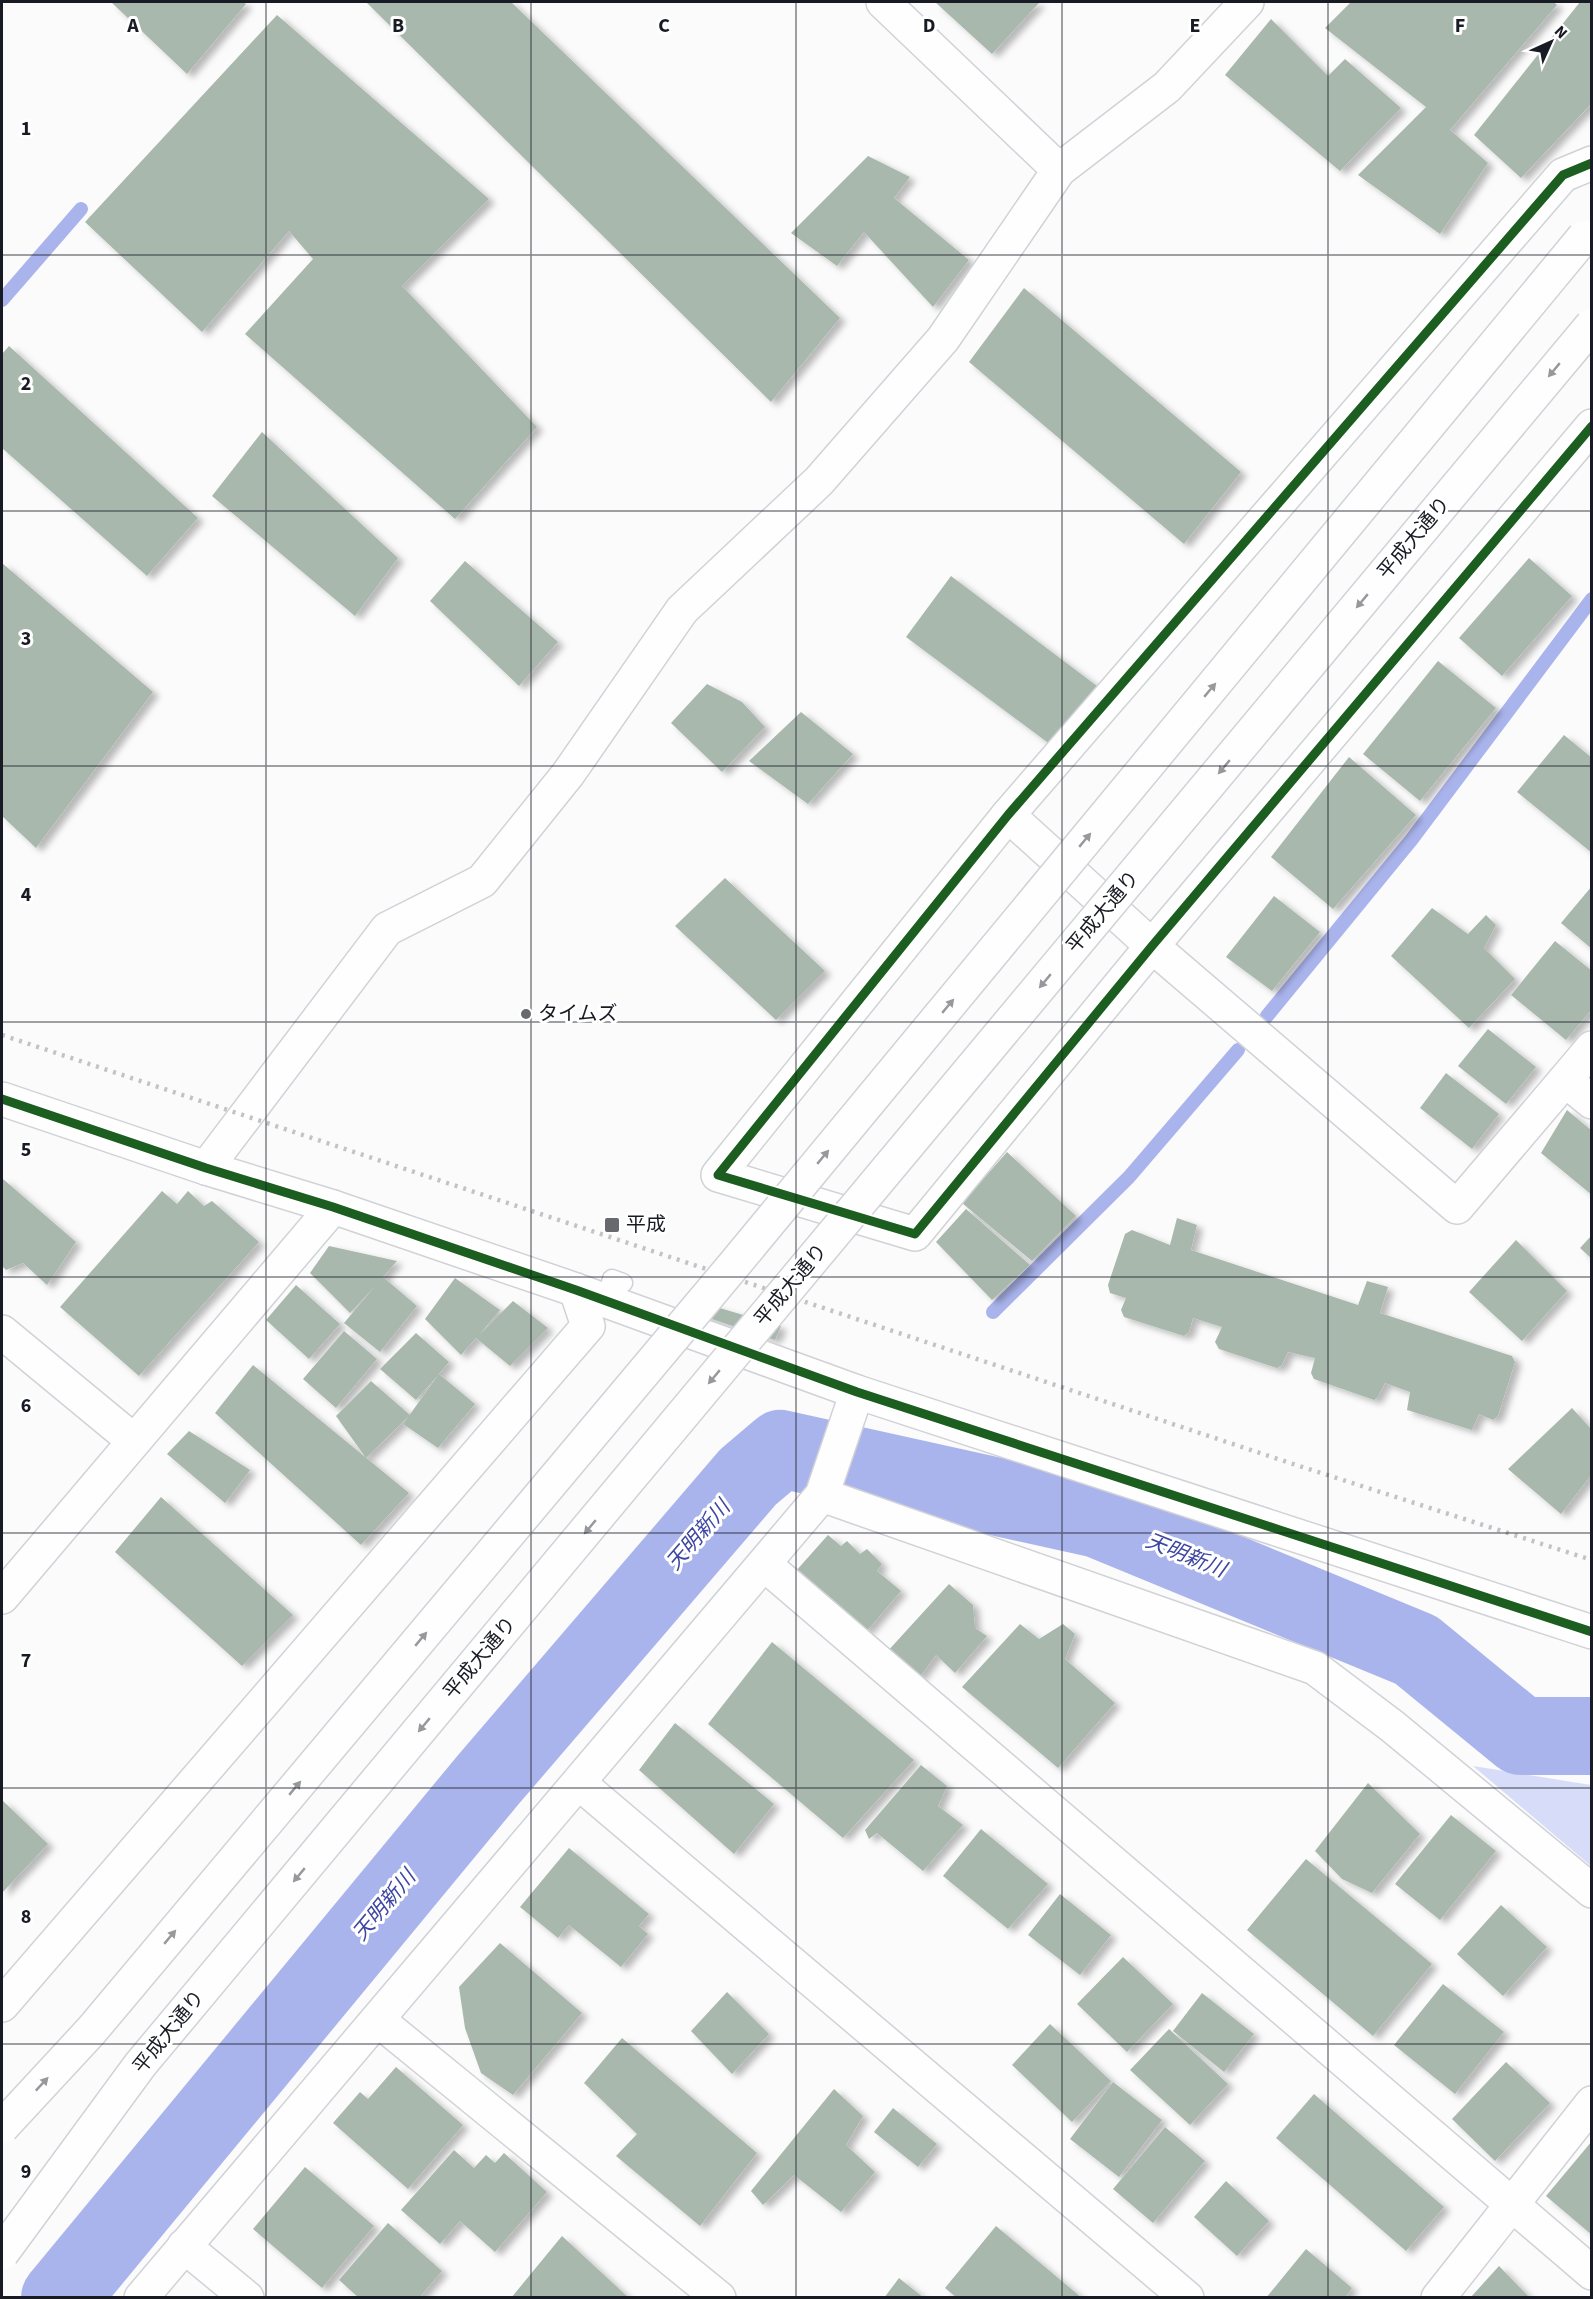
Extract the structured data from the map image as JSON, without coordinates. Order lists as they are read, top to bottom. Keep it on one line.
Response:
{"streets":{"street":["平成大通り"]},"water":["天明新川"],"places":{"other":["タイムズ"],"transit":["平成"]},"north":"top right","grid":{"columns":["A","B","C","D","E","F"],"rows":["1","2","3","4","5","6","7","8","9"]}}
